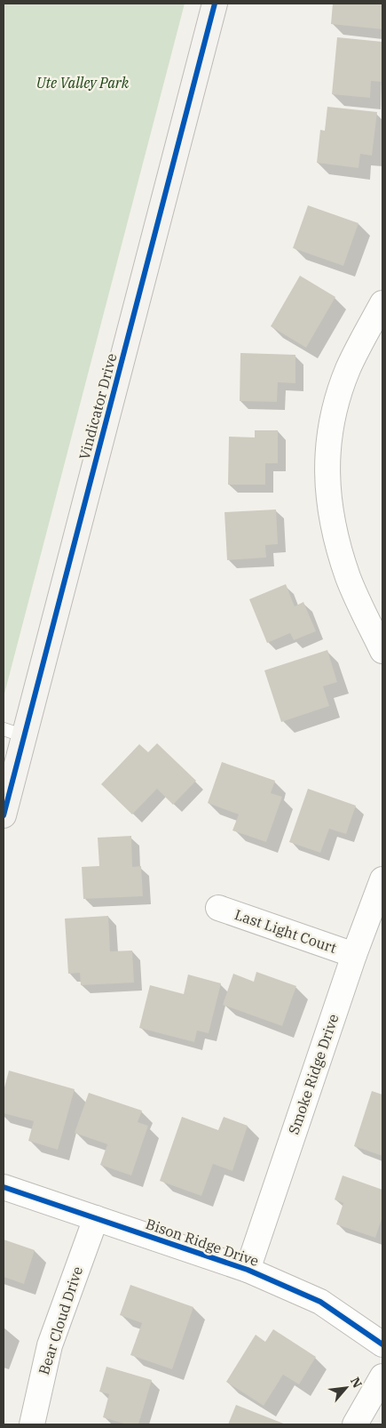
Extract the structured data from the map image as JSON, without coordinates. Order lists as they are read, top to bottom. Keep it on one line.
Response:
{"streets":{"main road":["Vindicator Drive"],"street":["Last Light Court","Smoke Ridge Drive","Bison Ridge Drive","Bear Cloud Drive"]},"crossings":[["Last Light Court","Smoke Ridge Drive"],["Smoke Ridge Drive","Bison Ridge Drive"],["Bison Ridge Drive","Bear Cloud Drive"]],"parks":["Ute Valley Park"],"north":"top right"}
